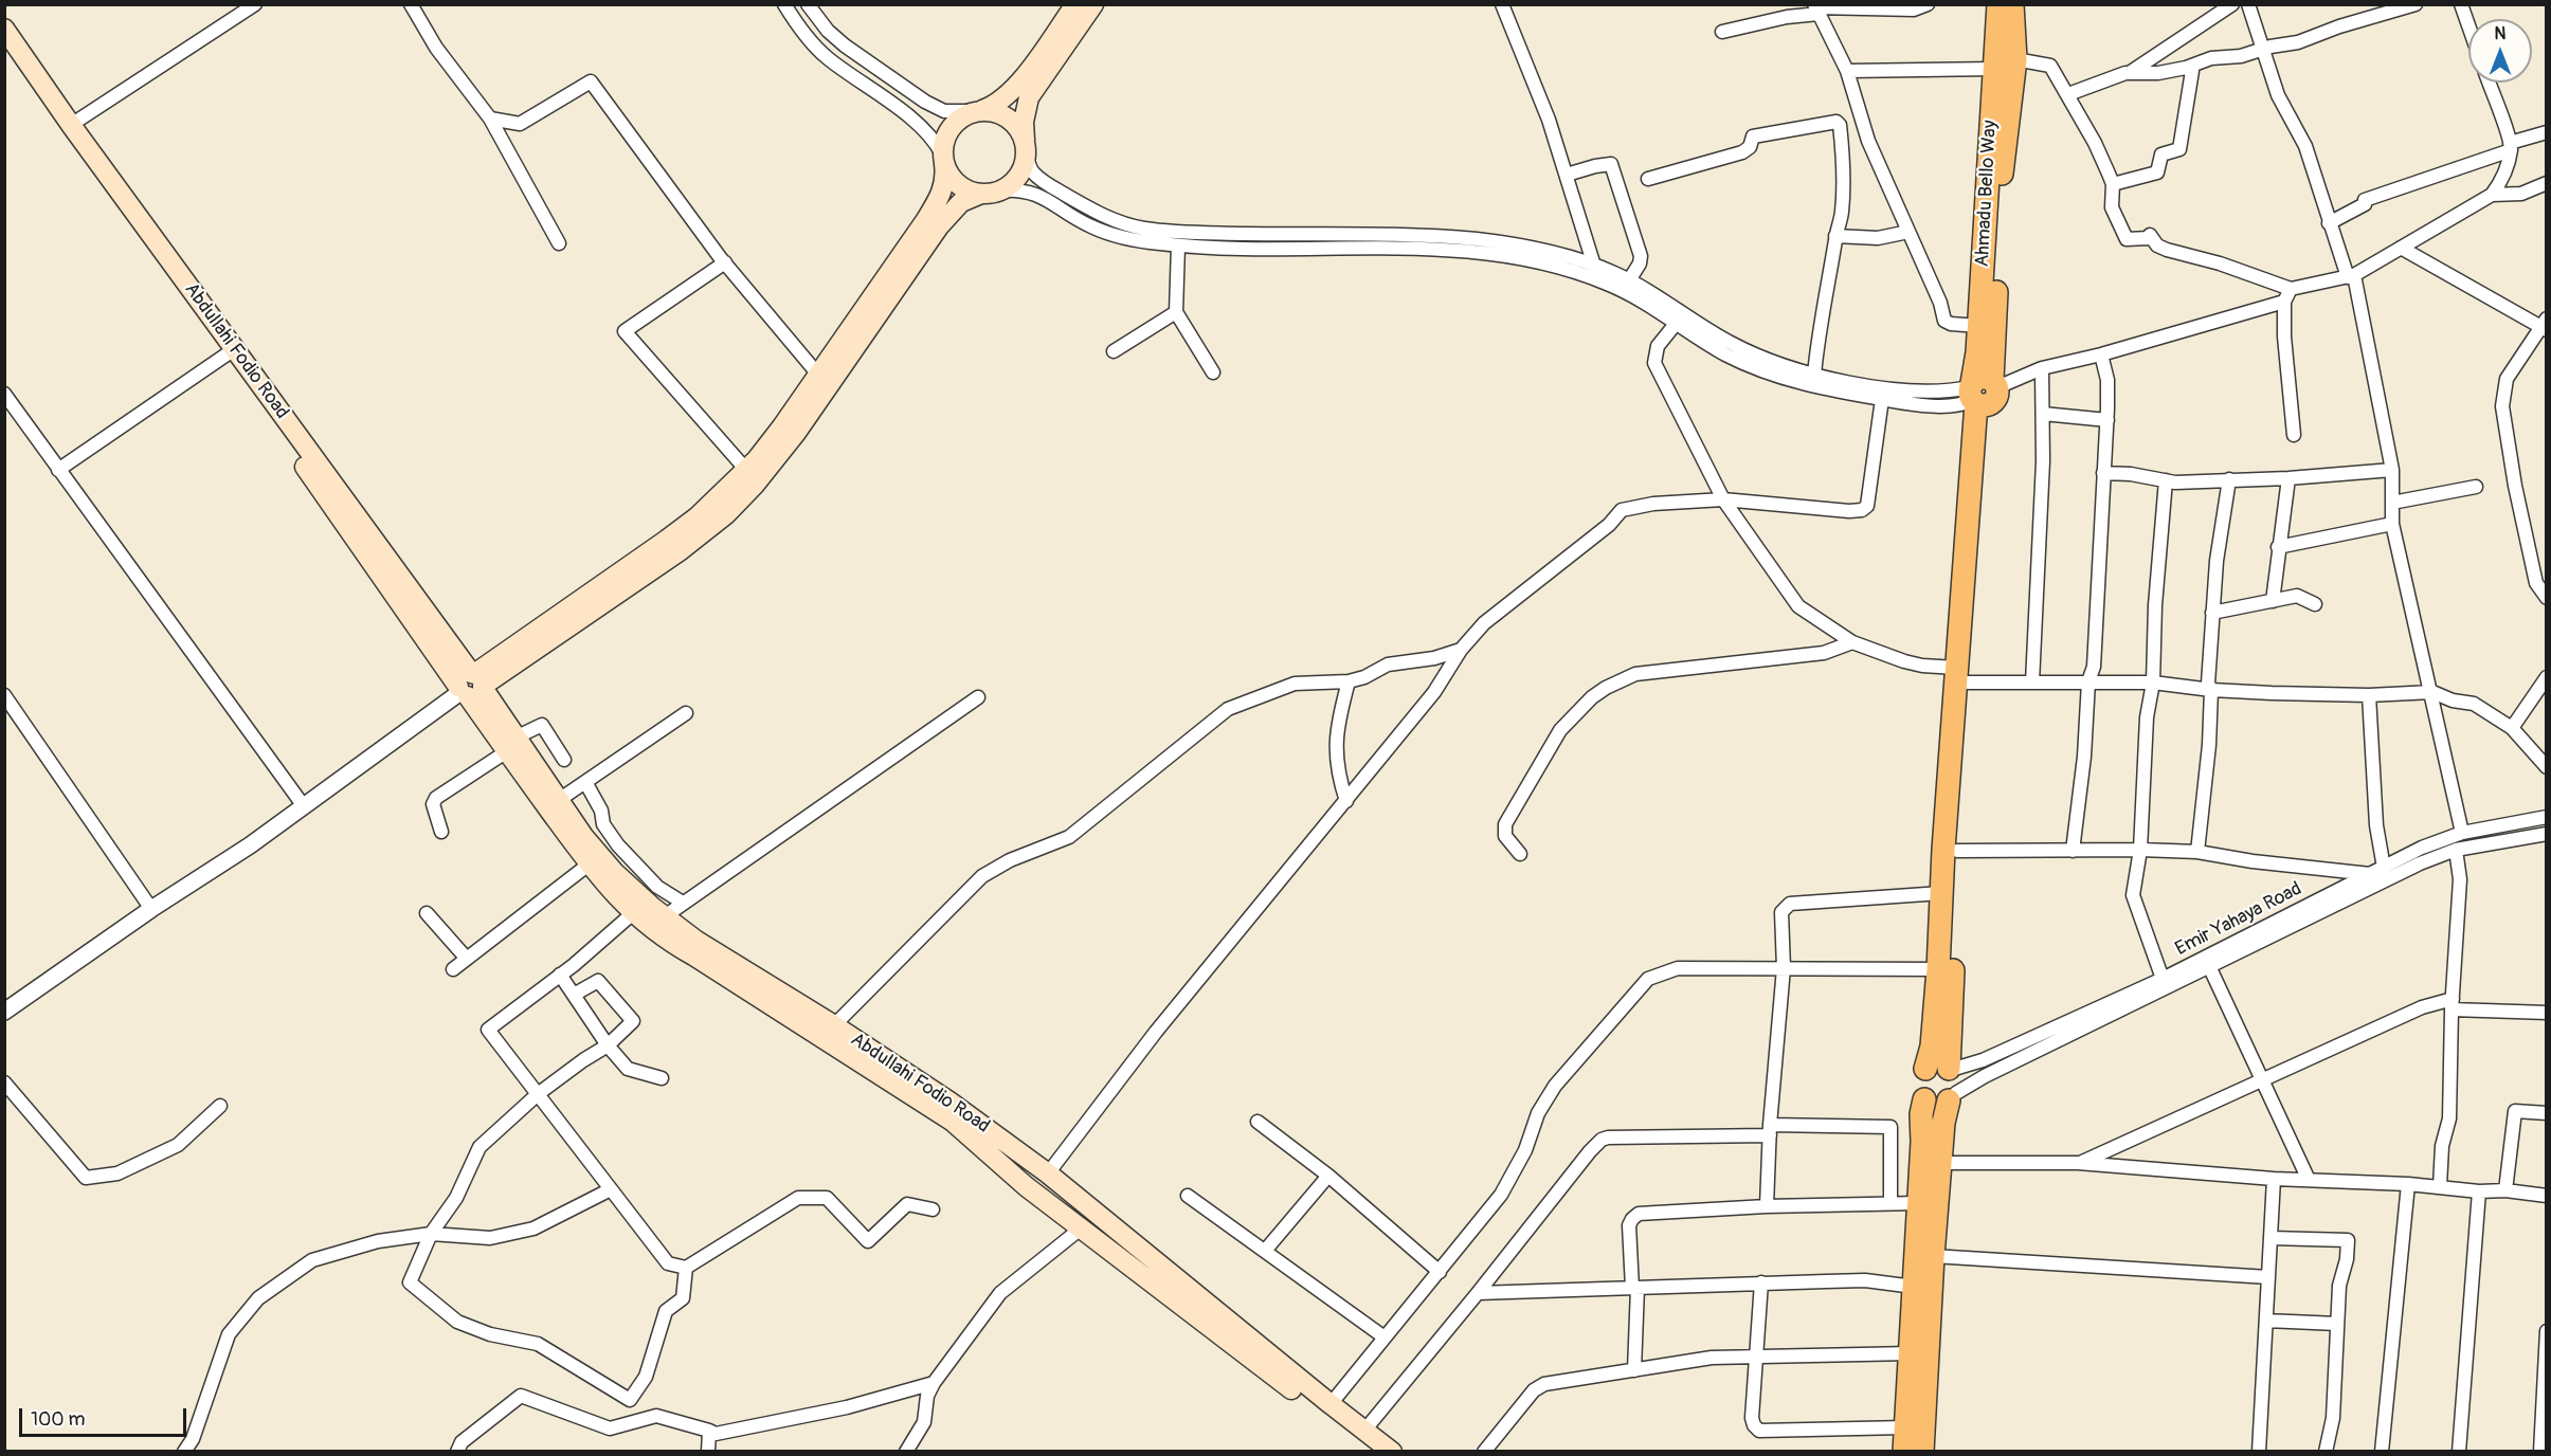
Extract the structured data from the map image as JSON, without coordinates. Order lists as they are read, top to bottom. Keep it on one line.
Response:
{"streets":{"highway":["Ahmadu Bello Way"],"main road":["Abdullahi Fodio Road"],"street":["Emir Yahaya Road"]},"scale_bar":"100 m","north":"top"}
